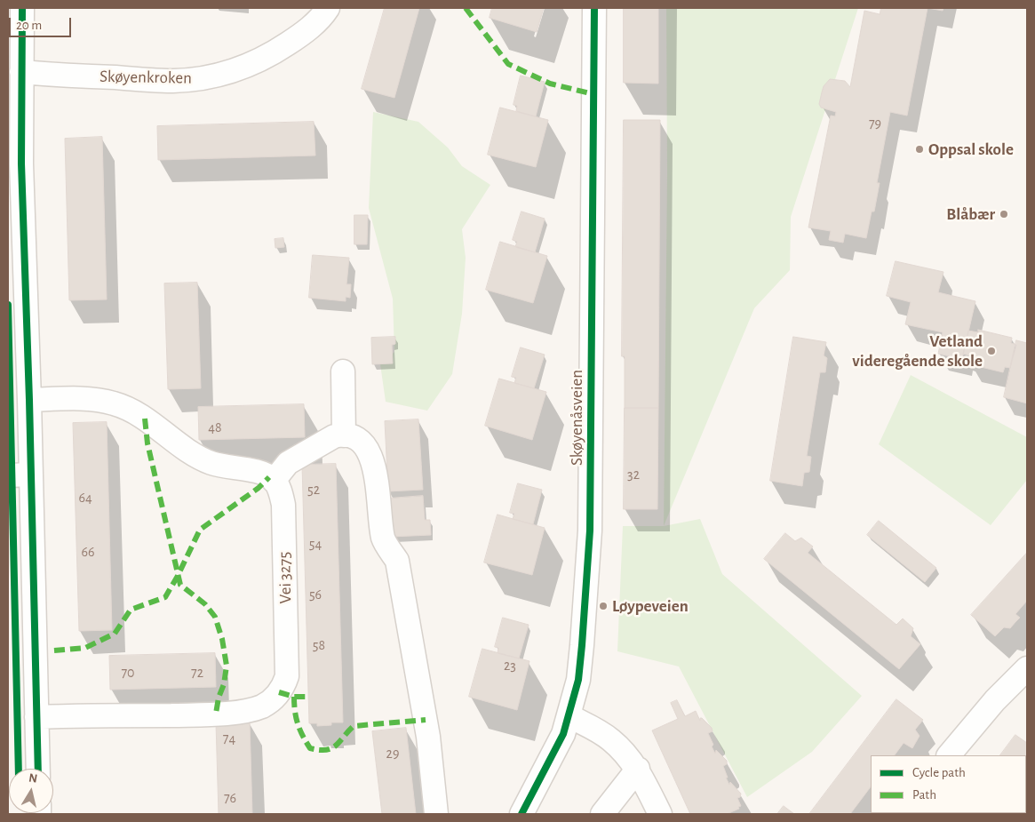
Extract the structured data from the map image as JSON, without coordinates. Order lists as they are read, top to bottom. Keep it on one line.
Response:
{"streets":{"street":["Skøyenkroken","Skøyenåsveien","Vei 3275"]},"places":["Oppsal skole","Blåbær","Vetland videregående skole","Løypeveien"],"house_numbers":["79","48","32","52","64","54","66","56","58","23","70","72","74","29","76"],"legend":["Cycle path","Path"],"scale_bar":"20 m","north":"top"}
